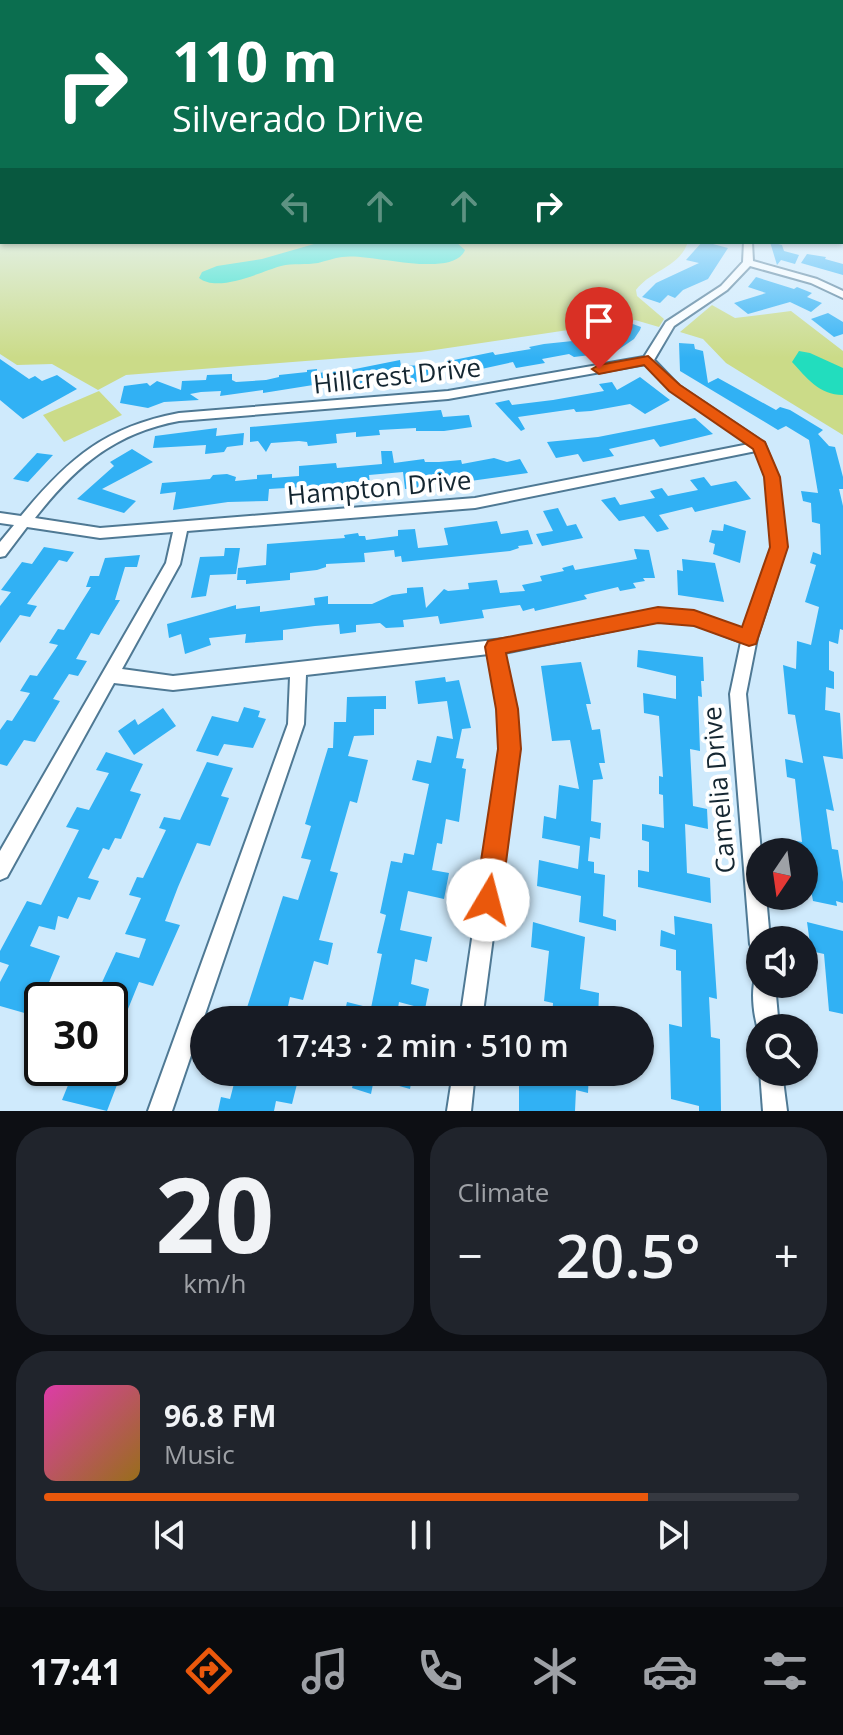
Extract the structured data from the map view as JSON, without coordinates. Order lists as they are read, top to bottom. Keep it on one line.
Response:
{"streets":{"street":["Hillcrest Drive","Hampton Drive","Camelia Drive"]},"crossings":[["Hillcrest Drive","Hampton Drive"],["Hampton Drive","Camelia Drive"]],"north":"bottom","page":{"turn":["110 m","Silverado Drive"],"limit":"30","trip":"17:43 · 2 min · 510 m","tile":[["20","km/h"],"Climate"],"heat":["−","20.5°","+"],"song":["96.8 FM","Music"],"tabs":"17:41"}}
